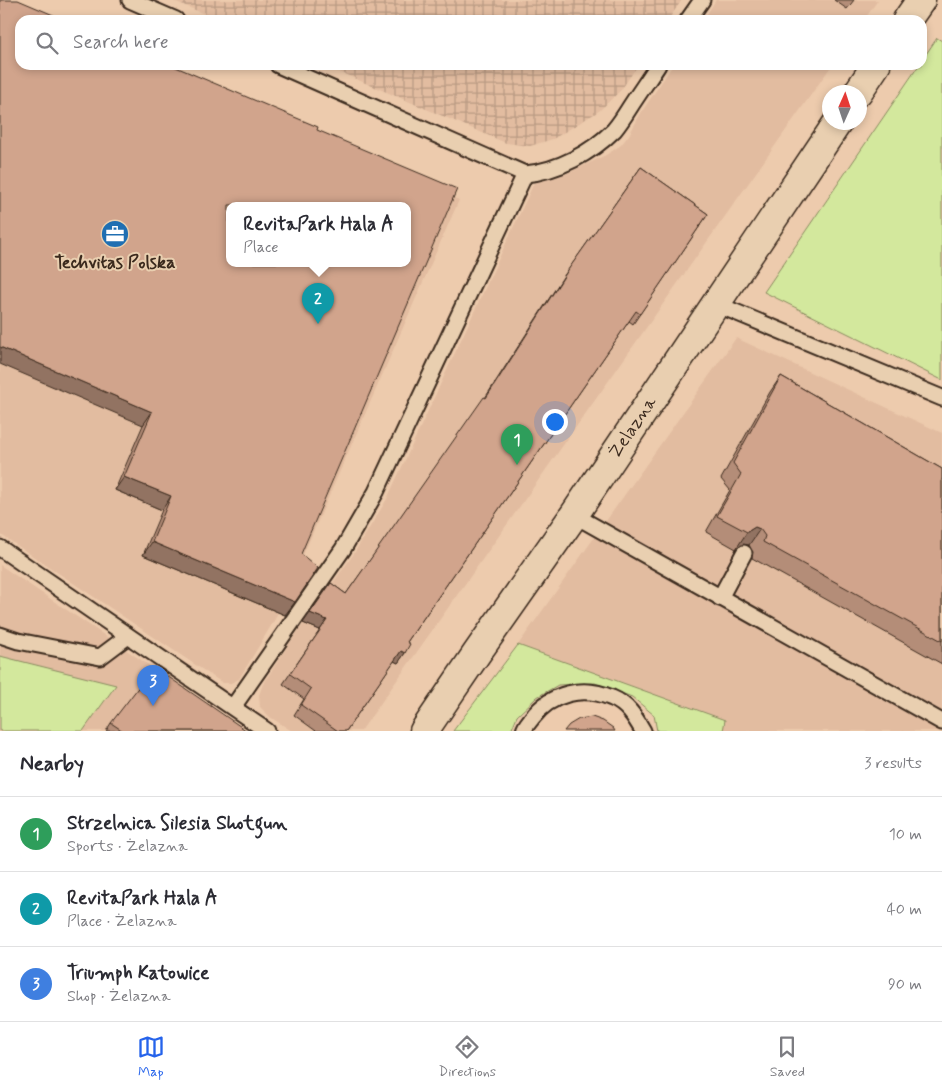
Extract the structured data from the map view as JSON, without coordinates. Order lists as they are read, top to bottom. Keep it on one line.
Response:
{"streets":{"street":["Żelazna"]},"places":{"office":["Techvitas Polska"]},"north":"top","page":{"search":"Search here","popup":["RevitaPark Hala A","Place"],"pins":["2","1","3"],"heading":["Nearby","3 results"],"list":[{"mark":"1","name":"Strzelnica Silesia Shotgun","note":"Sports · Żelazna","value":"10 m"},{"mark":"2","name":"RevitaPark Hala A","note":"Place · Żelazna","value":"40 m"},{"mark":"3","name":"Triumph Katowice","note":"Shop · Żelazna","value":"90 m"}],"nav":["Map","Directions","Saved"]}}
